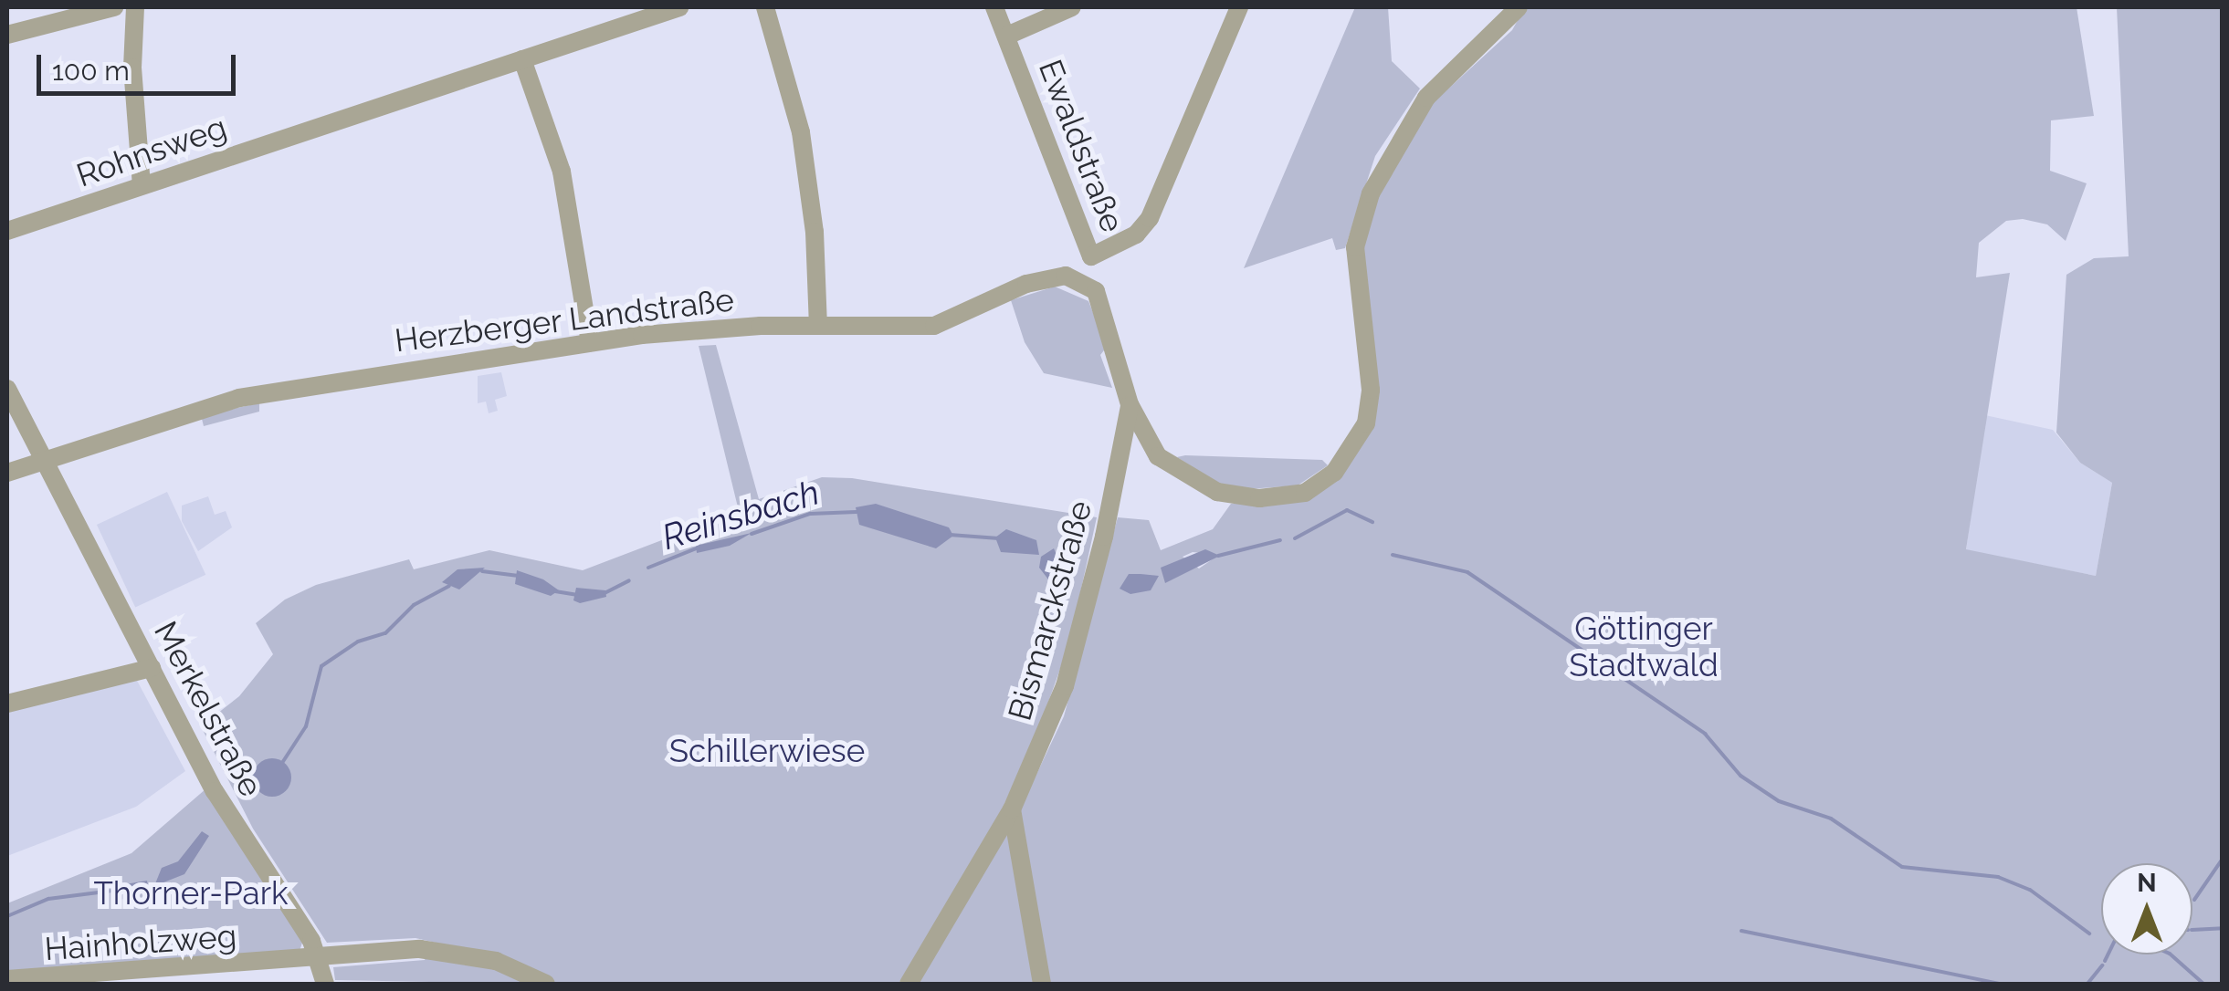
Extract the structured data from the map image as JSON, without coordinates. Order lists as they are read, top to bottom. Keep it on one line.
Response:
{"streets":{"street":["Ewaldstraße","Rohnsweg","Herzberger Landstraße","Bismarckstraße","Merkelstraße","Hainholzweg"]},"crossings":[["Herzberger Landstraße","Merkelstraße"],["Merkelstraße","Hainholzweg"]],"water":["Reinsbach"],"parks":["Göttinger Stadtwald","Schillerwiese","Thorner-Park"],"scale_bar":"100 m","north":"top"}
